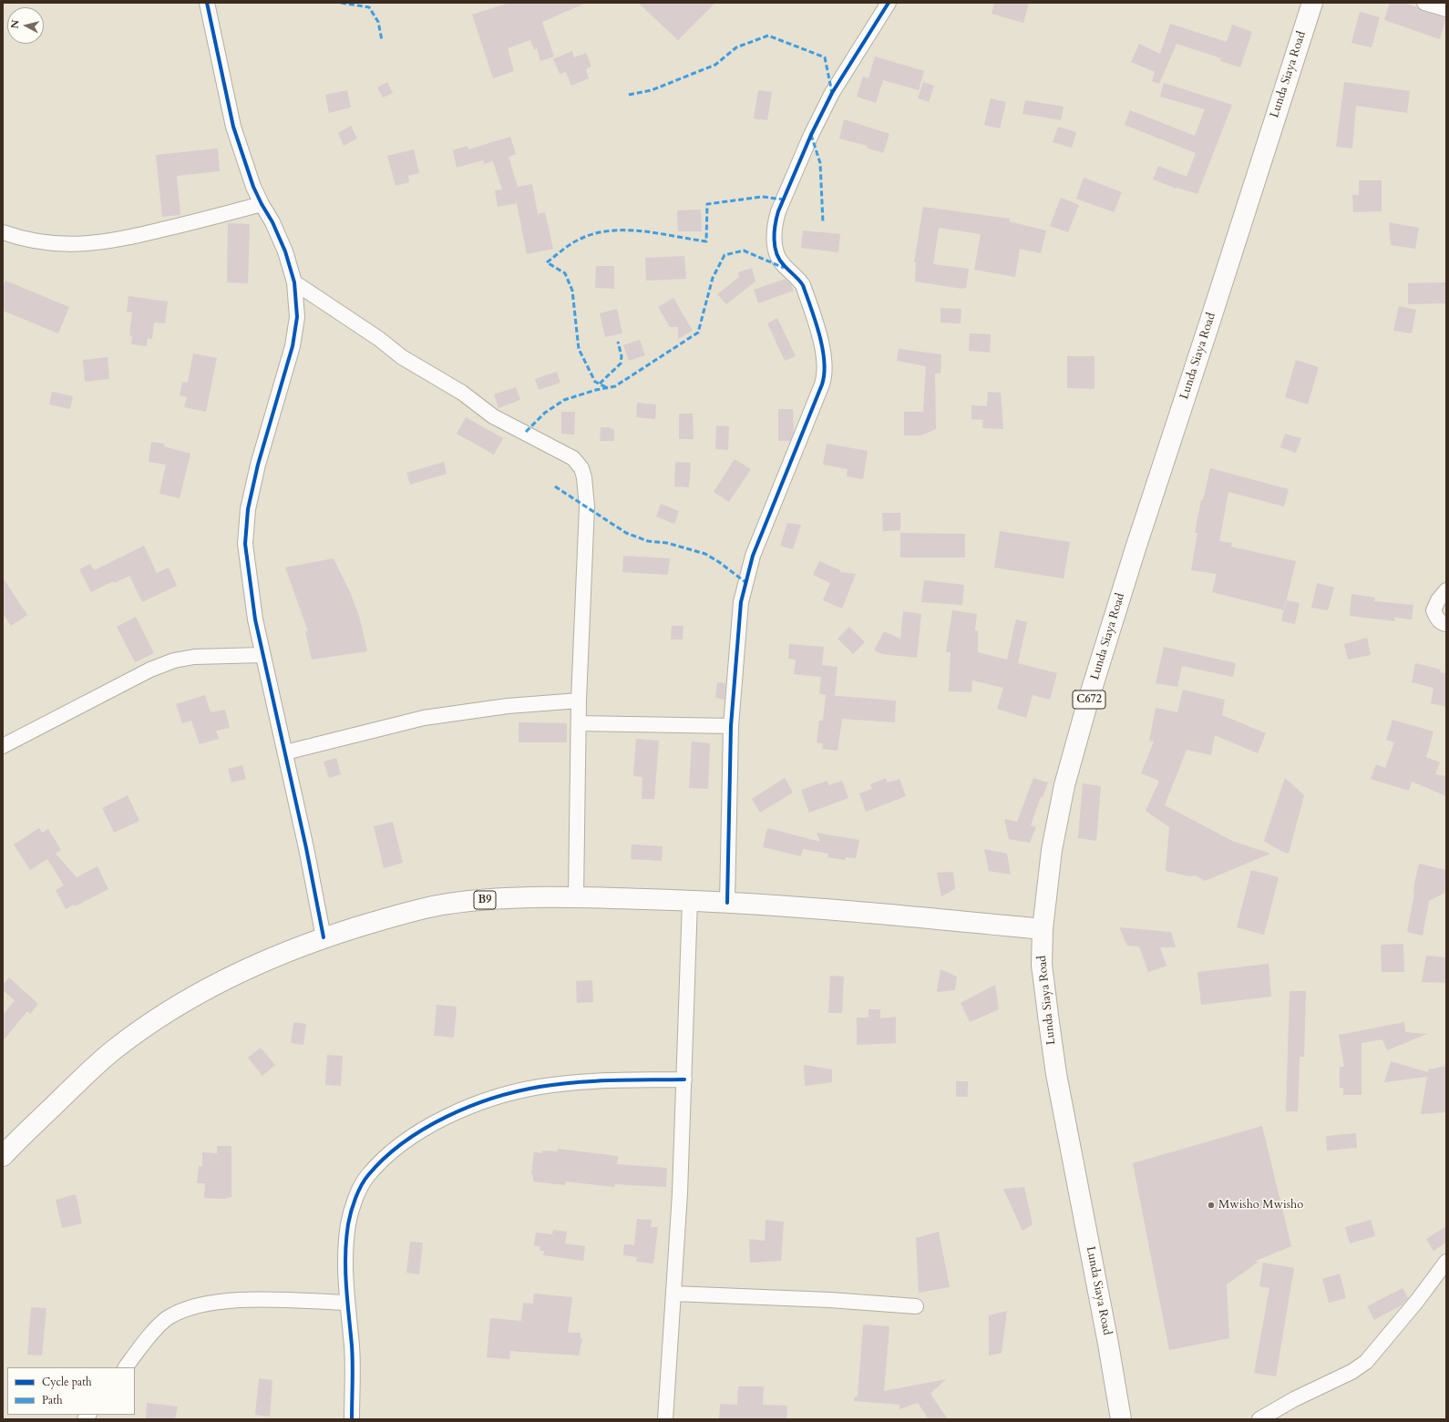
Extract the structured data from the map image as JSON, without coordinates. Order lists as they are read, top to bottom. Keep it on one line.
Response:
{"streets":{"main road":["Lunda Siaya Road","C672","B9"]},"crossings":[["Lunda Siaya Road","B9"]],"places":["Mwisho Mwisho"],"legend":["Cycle path","Path"],"north":"left"}
